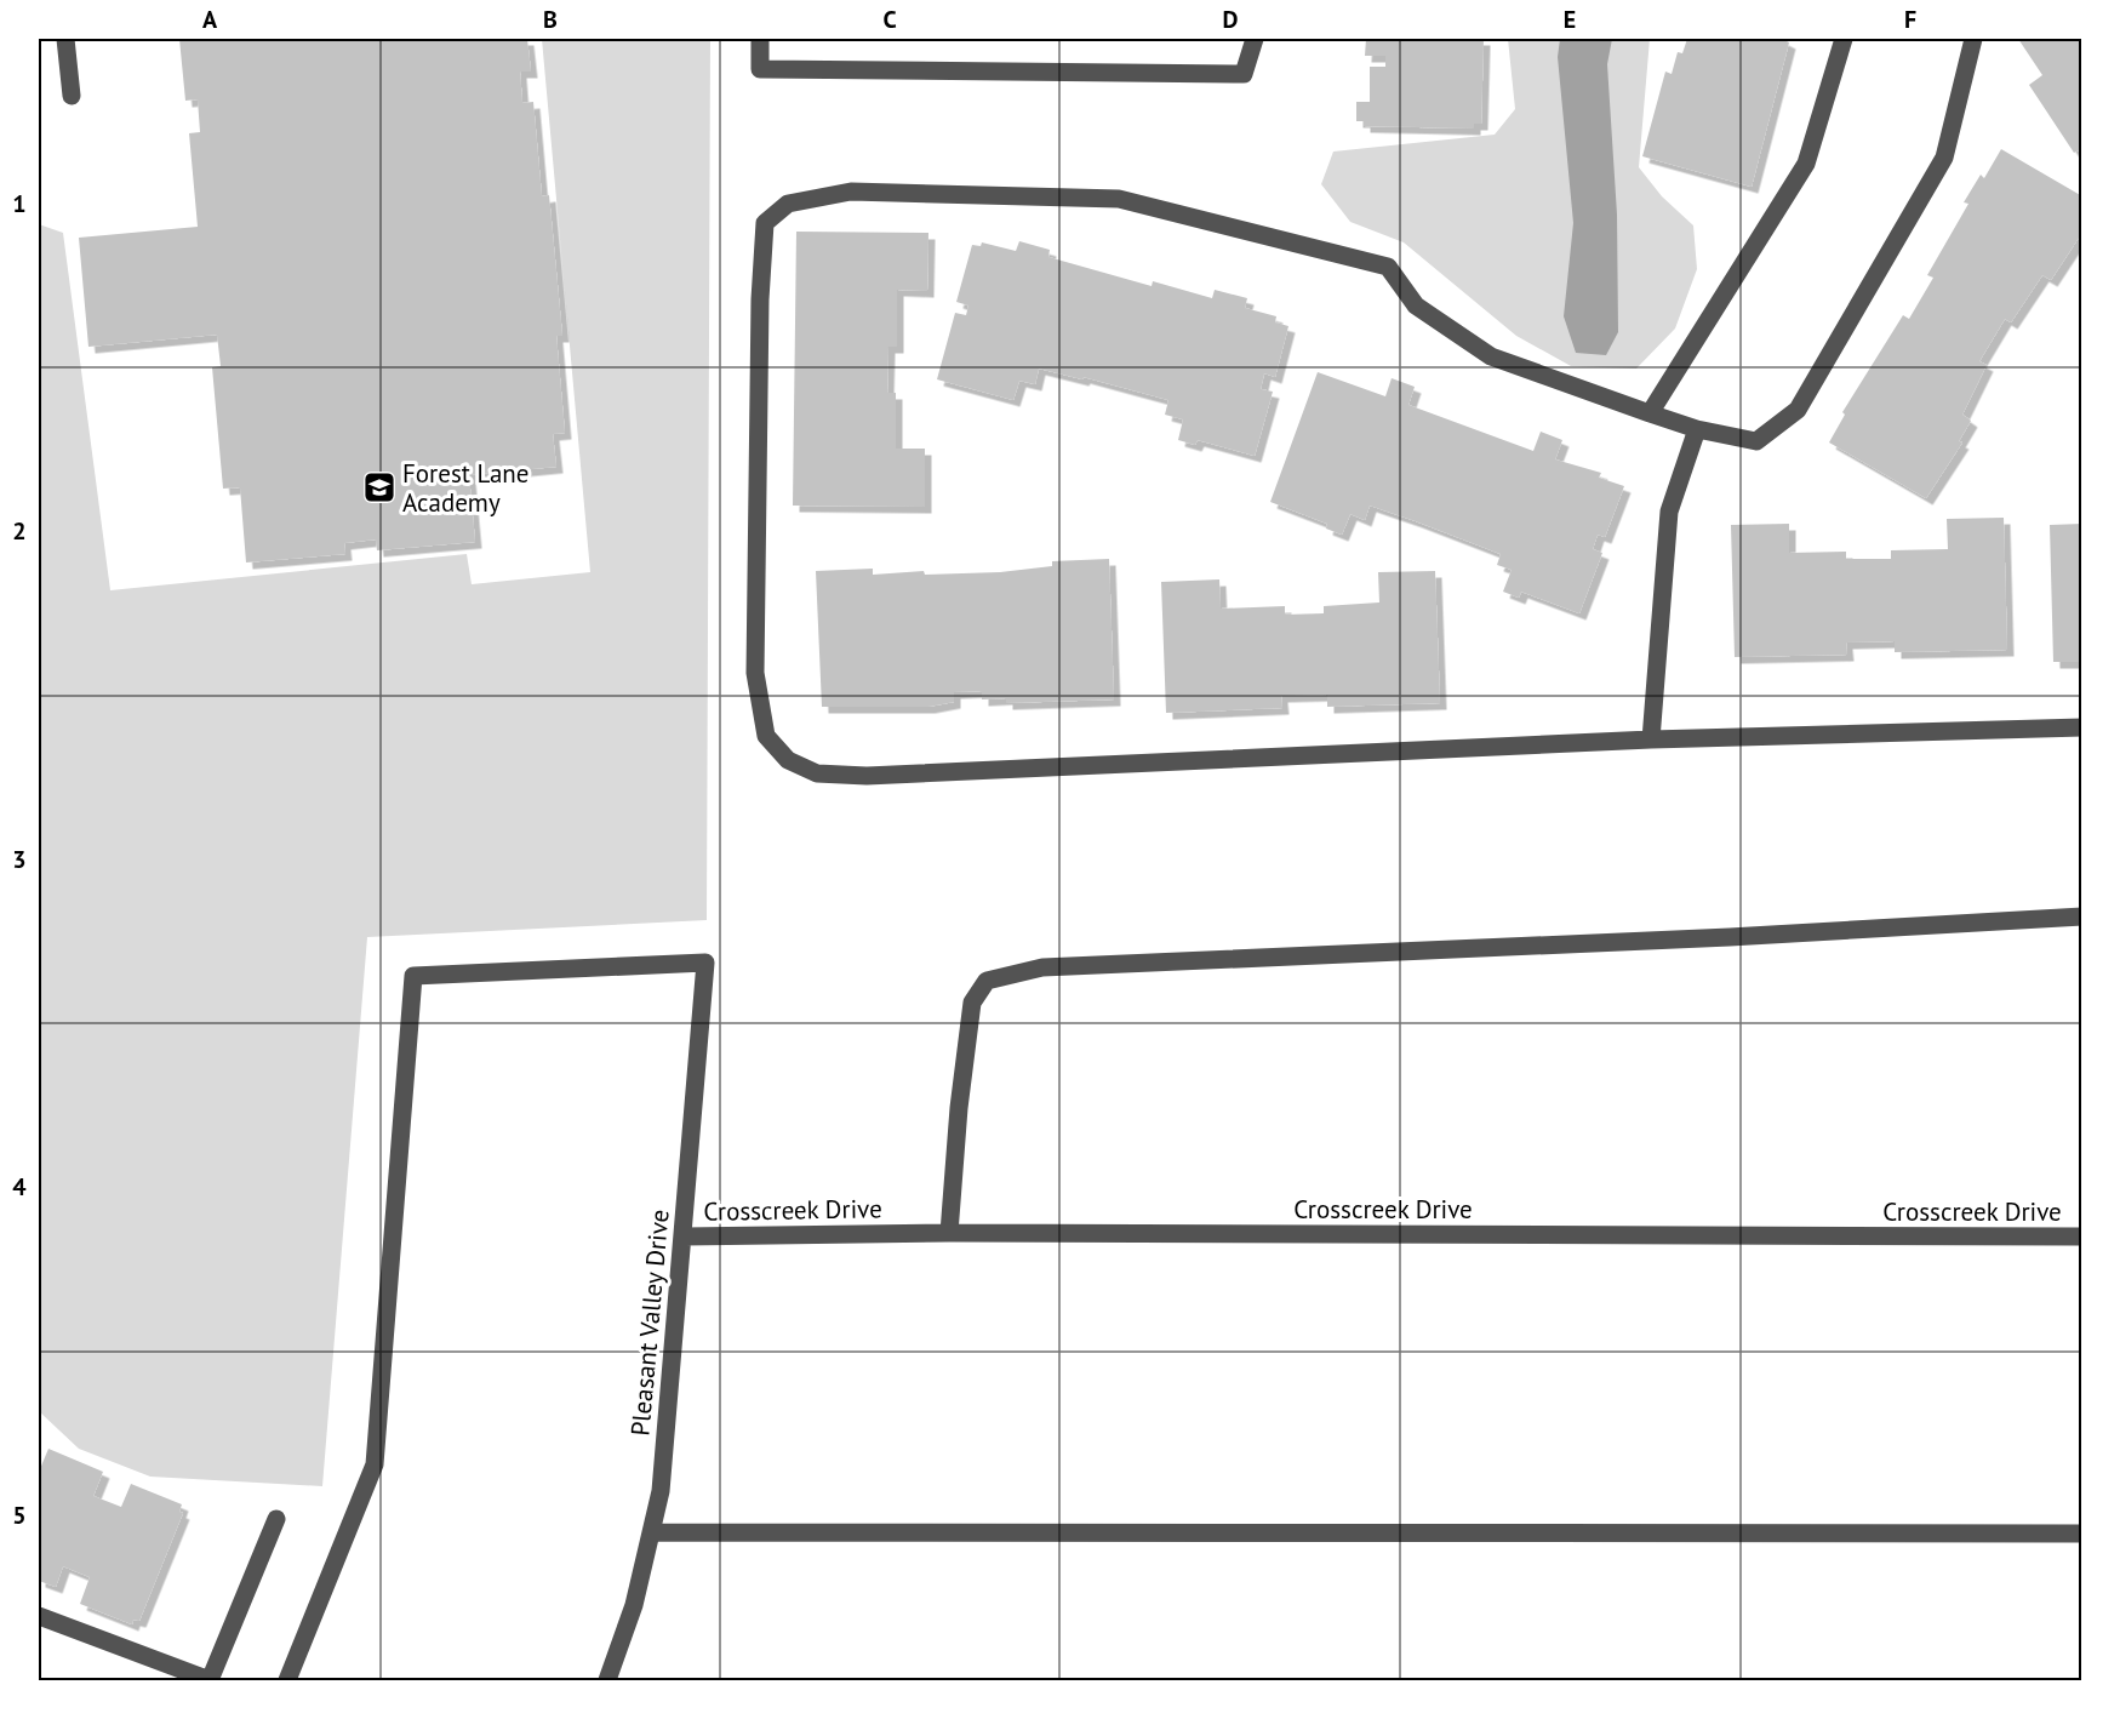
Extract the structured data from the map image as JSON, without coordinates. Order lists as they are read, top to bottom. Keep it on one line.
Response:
{"streets":{"street":["Crosscreek Drive","Pleasant Valley Drive"]},"crossings":[["Crosscreek Drive","Pleasant Valley Drive"]],"places":{"school or university":["Forest Lane Academy"]},"grid":{"columns":["A","B","C","D","E","F"],"rows":["1","2","3","4","5"]}}
